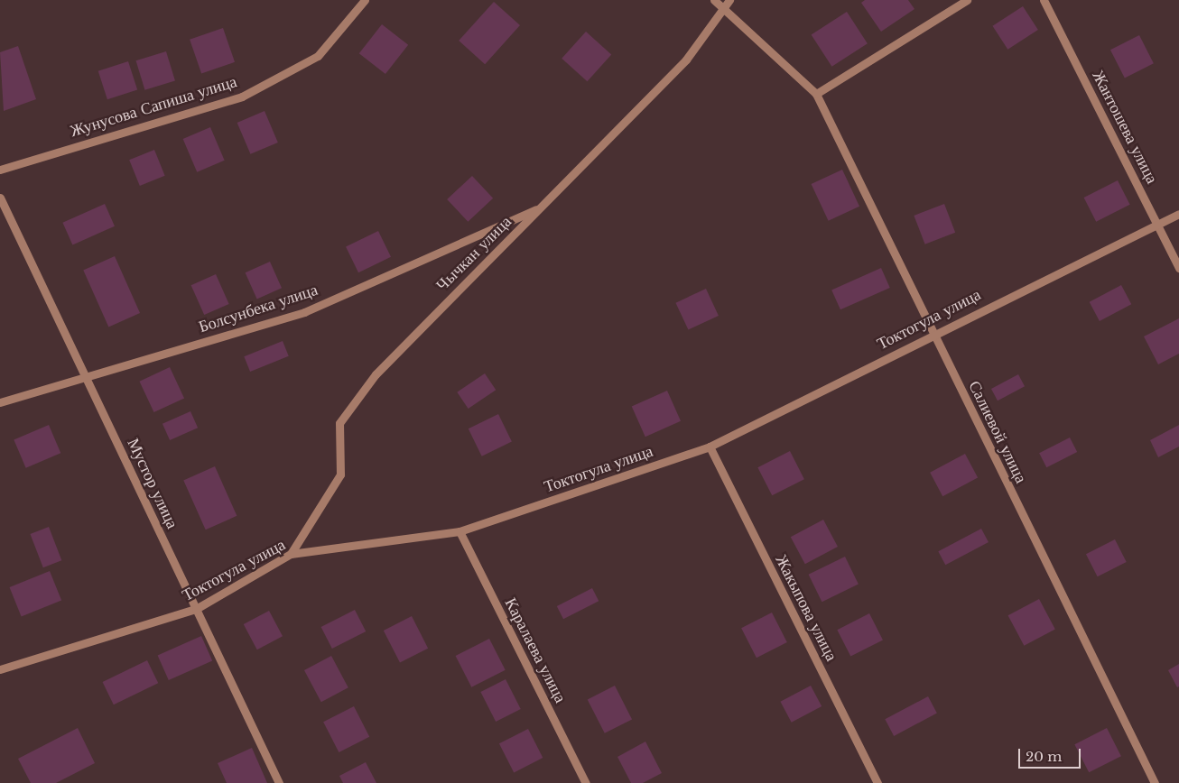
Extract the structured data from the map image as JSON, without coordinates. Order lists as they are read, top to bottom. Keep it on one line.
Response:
{"streets":{"street":["Жунусова Сапиша улица","Жантошева улица","Чычкан улица","Болсунбека улица","Токтогула улица","Салиевой улица","Мустор улица","Жакыпова улица","Каралаева улица"]},"crossings":[["Жантошева улица","Токтогула улица"],["Чычкан улица","Болсунбека улица"],["Чычкан улица","Токтогула улица"],["Болсунбека улица","Мустор улица"],["Токтогула улица","Салиевой улица"],["Токтогула улица","Мустор улица"],["Токтогула улица","Жакыпова улица"],["Токтогула улица","Каралаева улица"]],"scale_bar":"20 m"}
